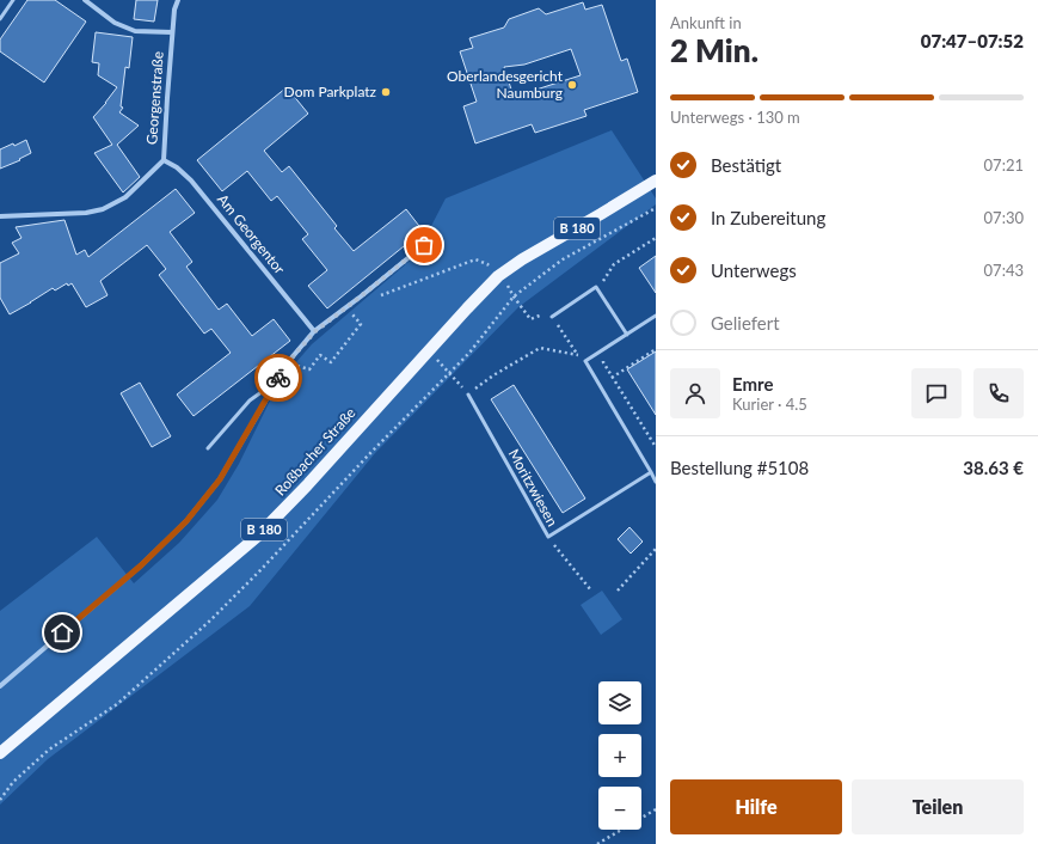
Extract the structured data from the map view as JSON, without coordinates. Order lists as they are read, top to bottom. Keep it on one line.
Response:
{"streets":{"main road":["B 180","Roßbacher Straße"],"street":["Georgenstraße","Am Georgentor"],"lane":["Moritzwiesen"]},"crossings":[["Georgenstraße","Am Georgentor"]],"places":["Oberlandesgericht Naumburg","Dom Parkplatz"],"page":{"heading":["2 Min.","Ankunft in","07:47–07:52"],"panel":["Emre","Kurier · 4.5","Bestellung #5108","38.63 €"],"bar":"Unterwegs · 130 m","list":[["Bestätigt","07:21"],["In Zubereitung","07:30"],["Unterwegs","07:43"],"Geliefert"],"map_buttons":["+","−"],"buttons":["Hilfe","Teilen"]}}
